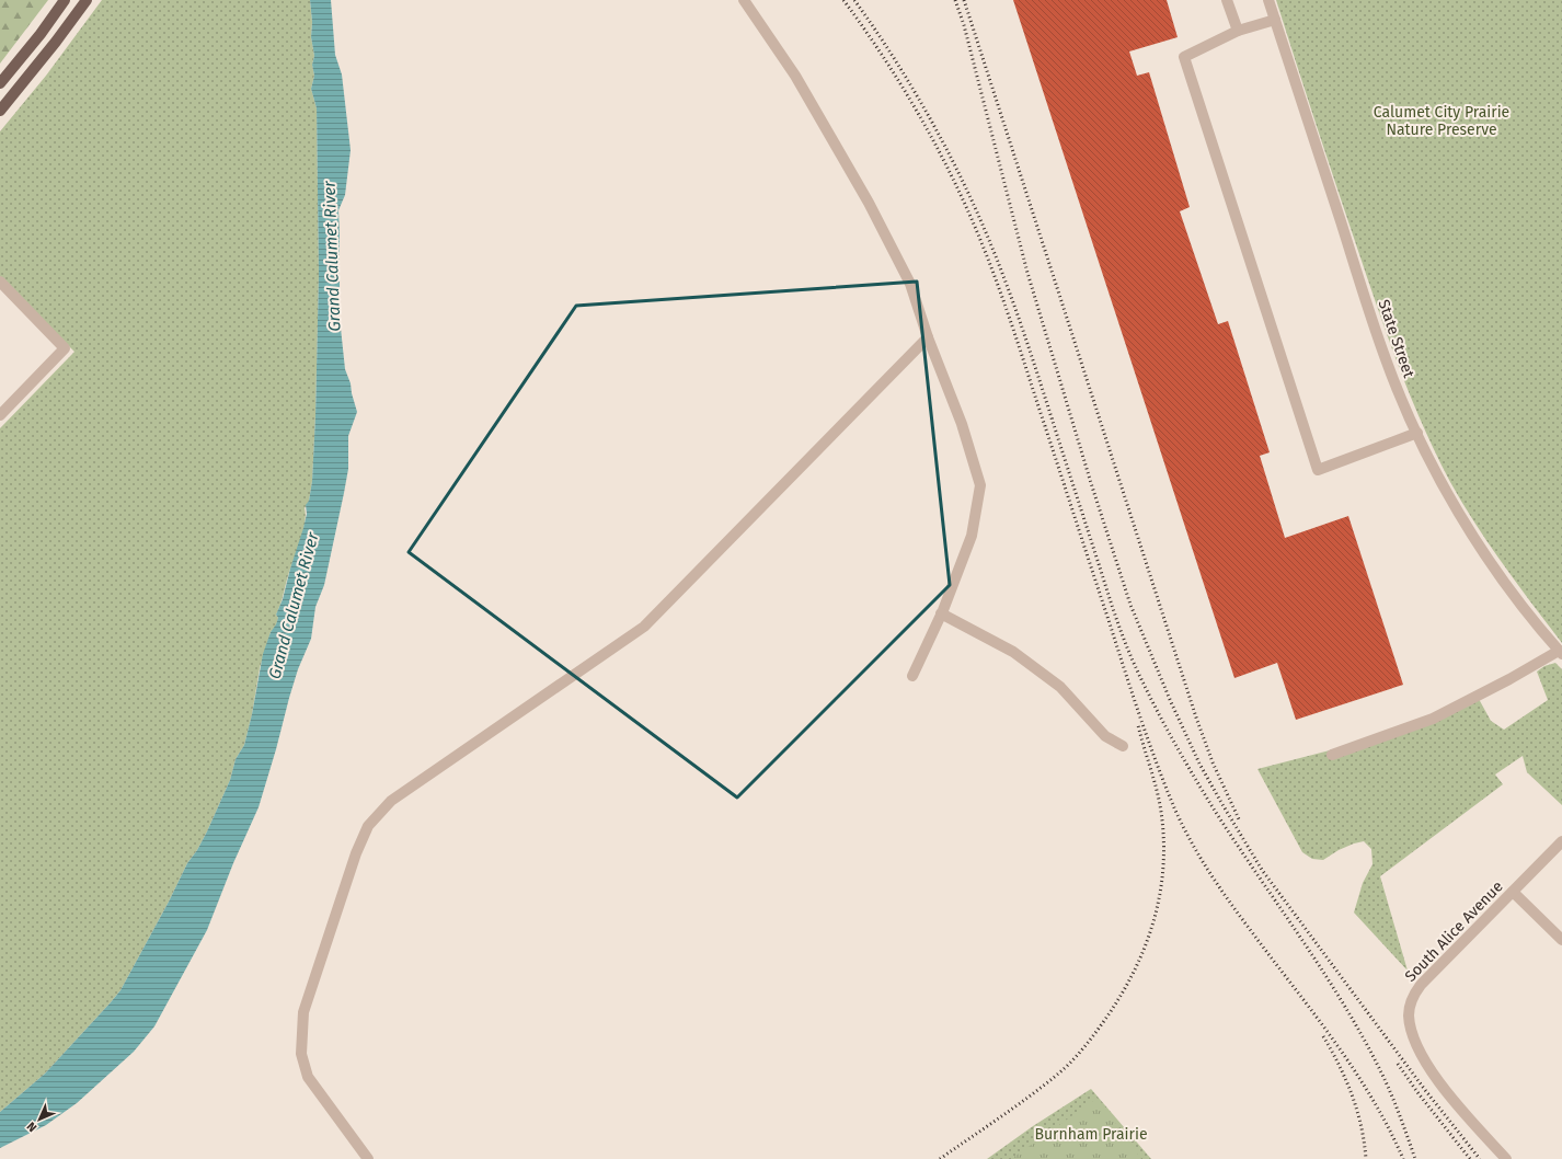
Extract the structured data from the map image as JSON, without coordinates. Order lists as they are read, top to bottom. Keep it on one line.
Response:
{"streets":{"street":["State Street","South Alice Avenue"]},"water":["Grand Calumet River"],"parks":["Calumet City Prairie Nature Preserve","Burnham Prairie"],"north":"bottom left"}
